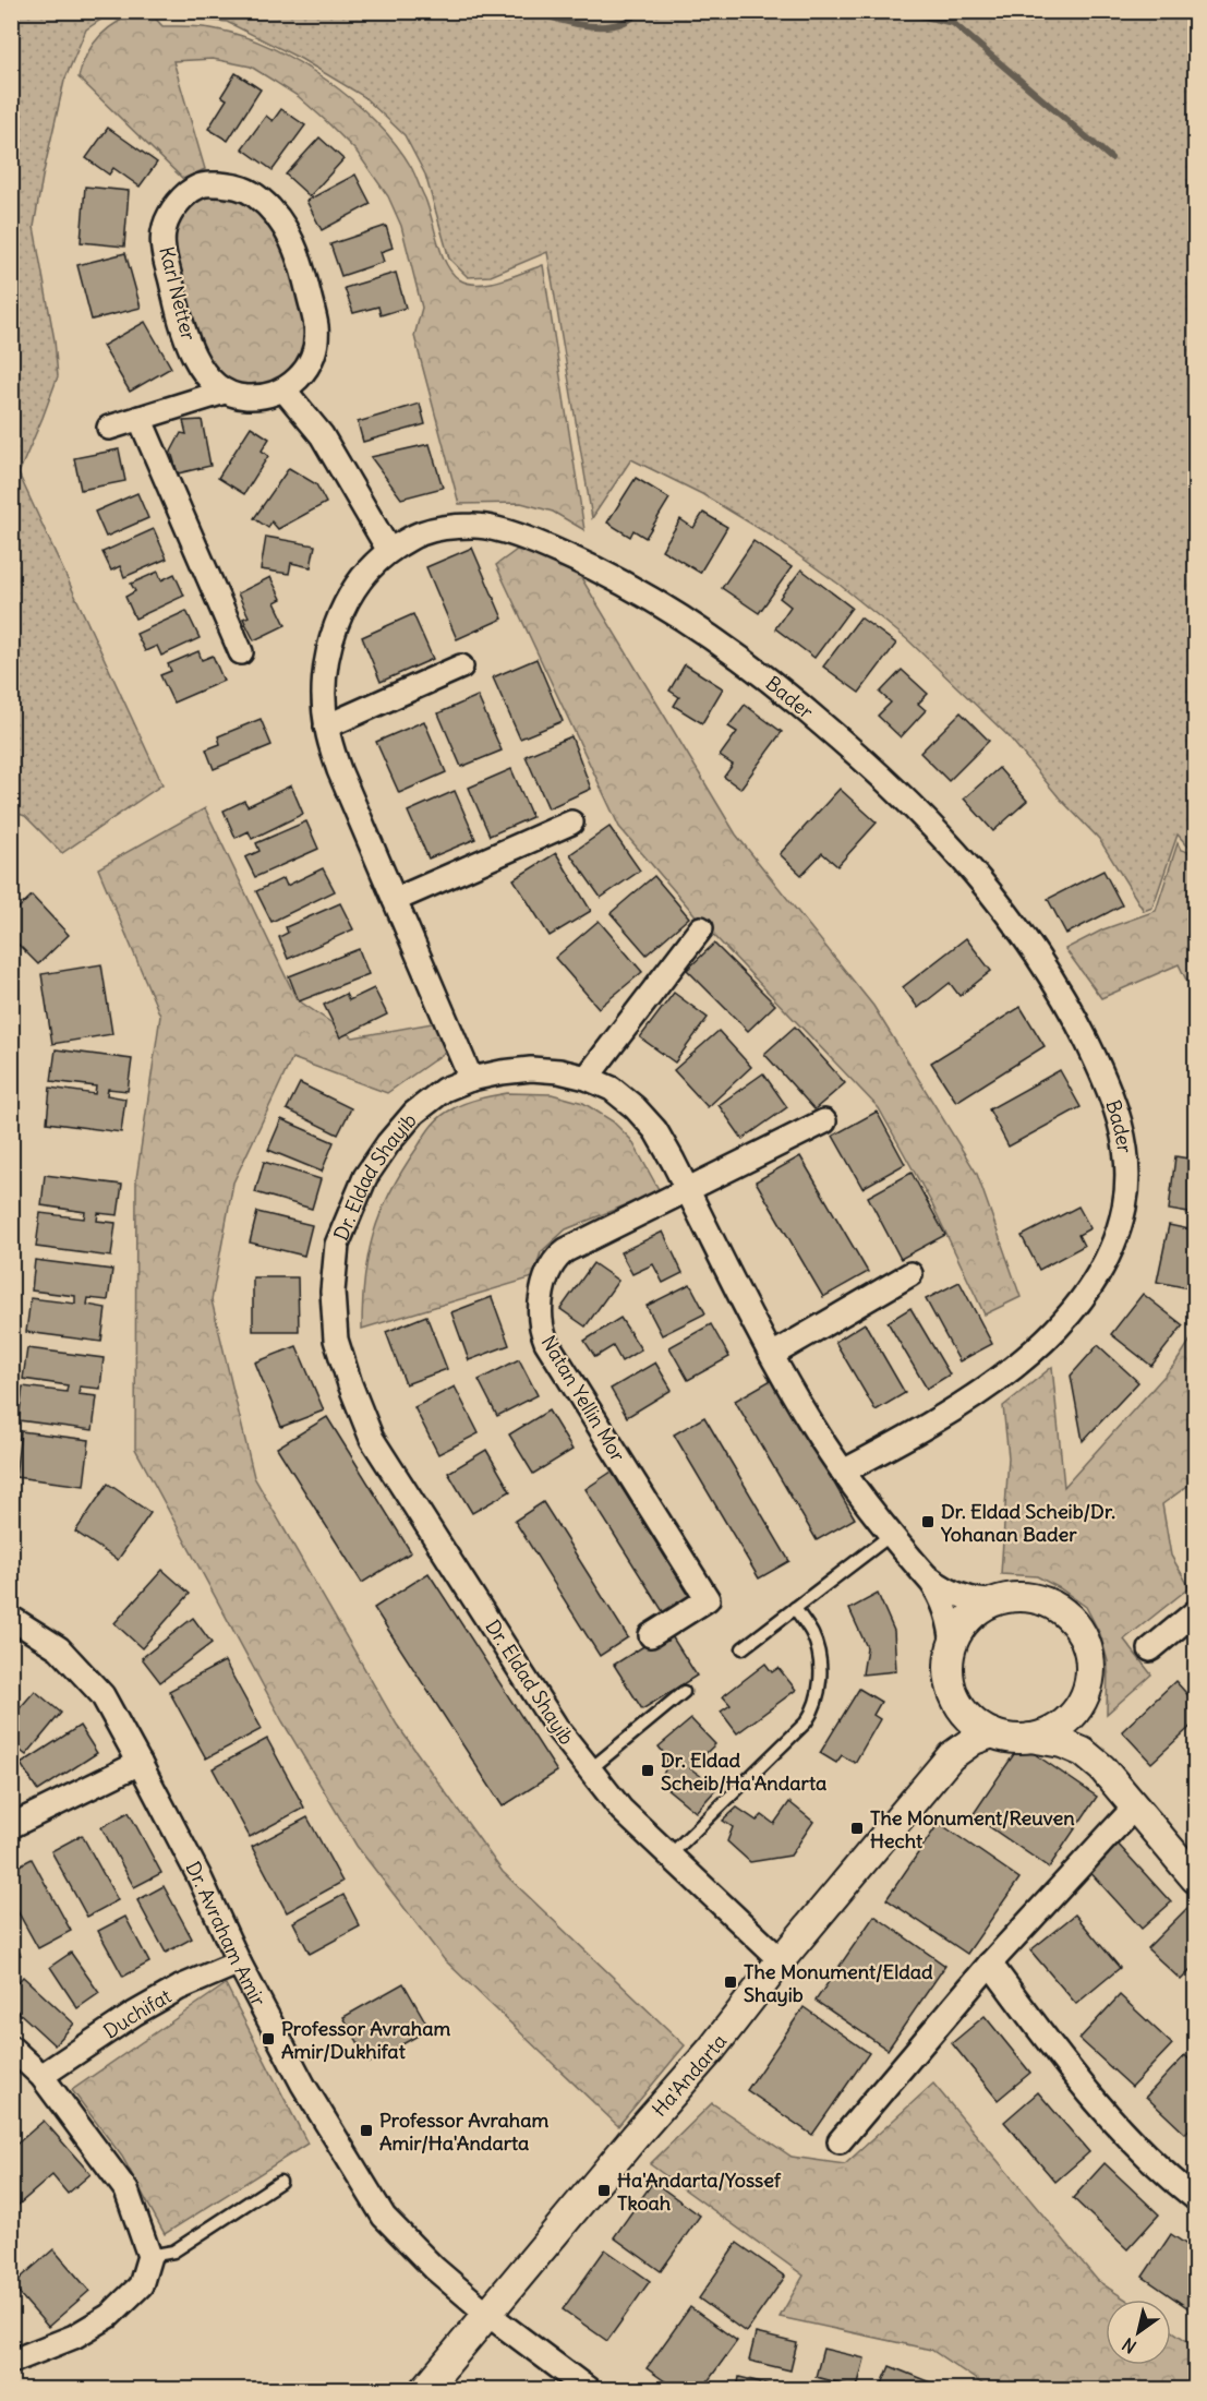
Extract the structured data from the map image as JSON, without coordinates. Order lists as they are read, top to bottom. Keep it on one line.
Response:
{"streets":{"street":["Karl Netter","Bader","Dr. Eldad Shayib","Natan Yellin Mor","Dr. Avraham Amir","Duchifat","Ha'Andarta"]},"crossings":[["Bader","Dr. Eldad Shayib"],["Dr. Eldad Shayib","Natan Yellin Mor"],["Dr. Eldad Shayib","Ha'Andarta"],["Dr. Avraham Amir","Duchifat"],["Dr. Avraham Amir","Ha'Andarta"]],"places":{"transit":["Dr. Eldad Scheib/Dr. Yohanan Bader","Dr. Eldad Scheib/Ha'Andarta","The Monument/Reuven Hecht","The Monument/Eldad Shayib","Professor Avraham Amir/Dukhifat","Professor Avraham Amir/Ha'Andarta","Ha'Andarta/Yossef Tkoah"]},"north":"bottom left"}
